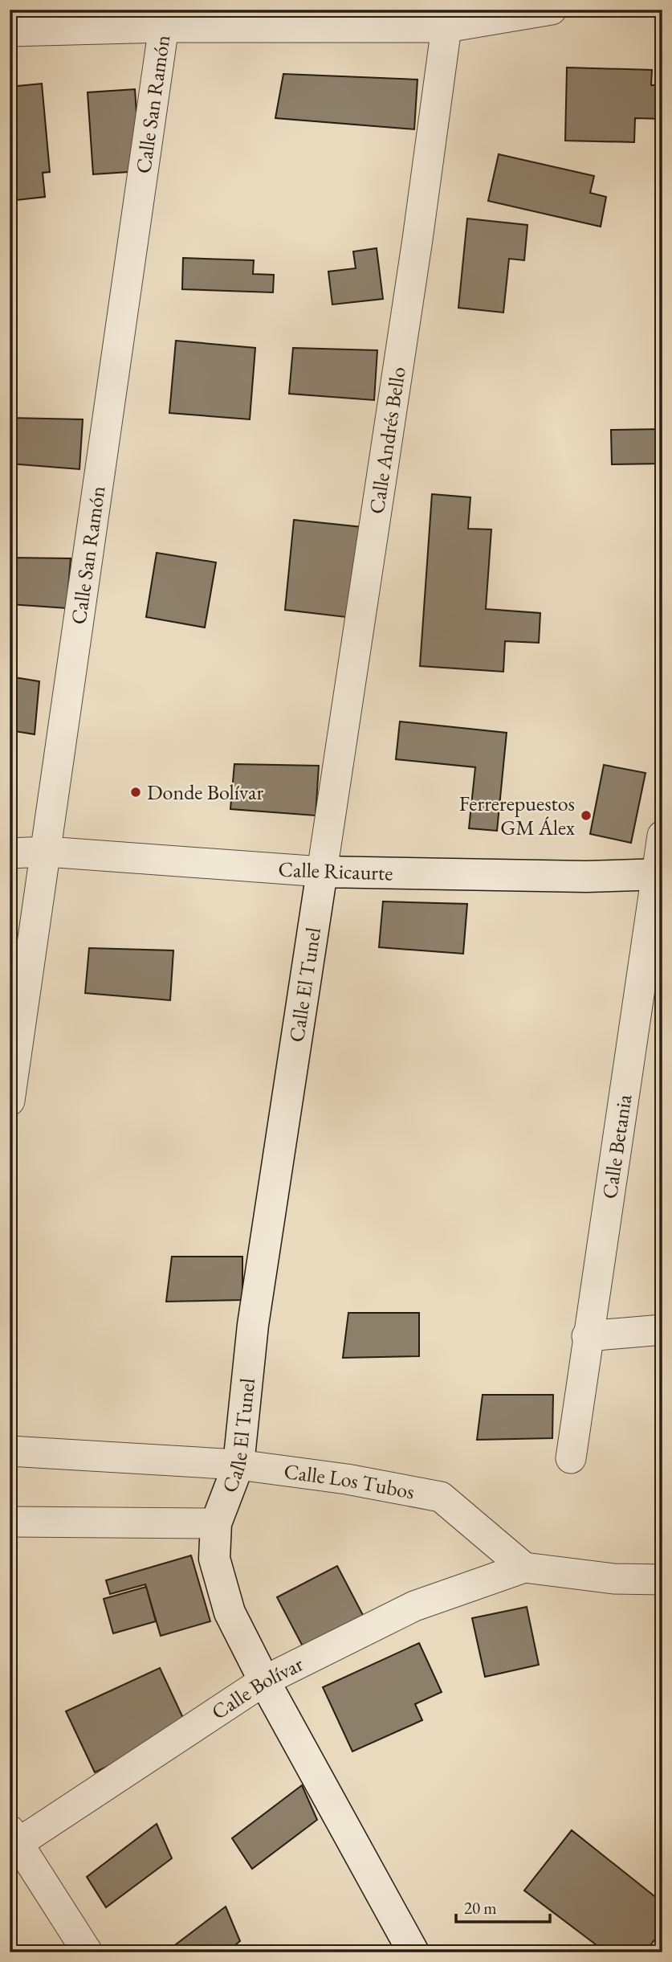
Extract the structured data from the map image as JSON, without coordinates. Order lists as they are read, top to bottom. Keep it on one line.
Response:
{"streets":{"street":["Calle San Ramón","Calle Andrés Bello","Calle Ricaurte","Calle El Tunel","Calle Betania","Calle Los Tubos","Calle Bolívar"]},"crossings":[["Calle San Ramón","Calle Ricaurte"],["Calle Andrés Bello","Calle Ricaurte"],["Calle Andrés Bello","Calle El Tunel"],["Calle Ricaurte","Calle El Tunel"],["Calle Ricaurte","Calle Betania"],["Calle El Tunel","Calle Los Tubos"],["Calle El Tunel","Calle Bolívar"],["Calle Los Tubos","Calle Bolívar"]],"places":["Donde Bolívar","Ferrerepuestos GM Álex"],"scale_bar":"20 m"}
